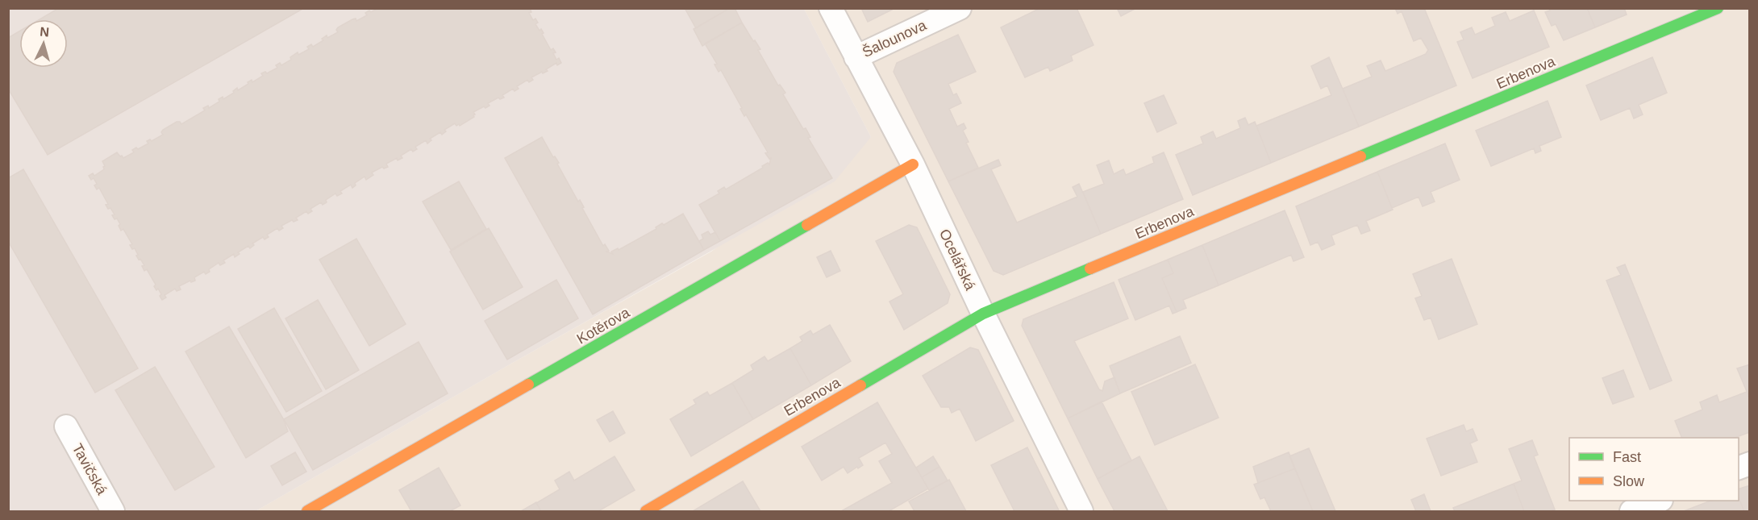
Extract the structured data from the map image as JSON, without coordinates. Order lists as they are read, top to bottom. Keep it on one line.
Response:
{"streets":{"street":["Šalounova","Erbenova","Ocelářská","Kotěrova","Tavičská"]},"crossings":[["Šalounova","Ocelářská"],["Erbenova","Ocelářská"],["Ocelářská","Kotěrova"]],"legend":["Fast","Slow"],"north":"top"}
